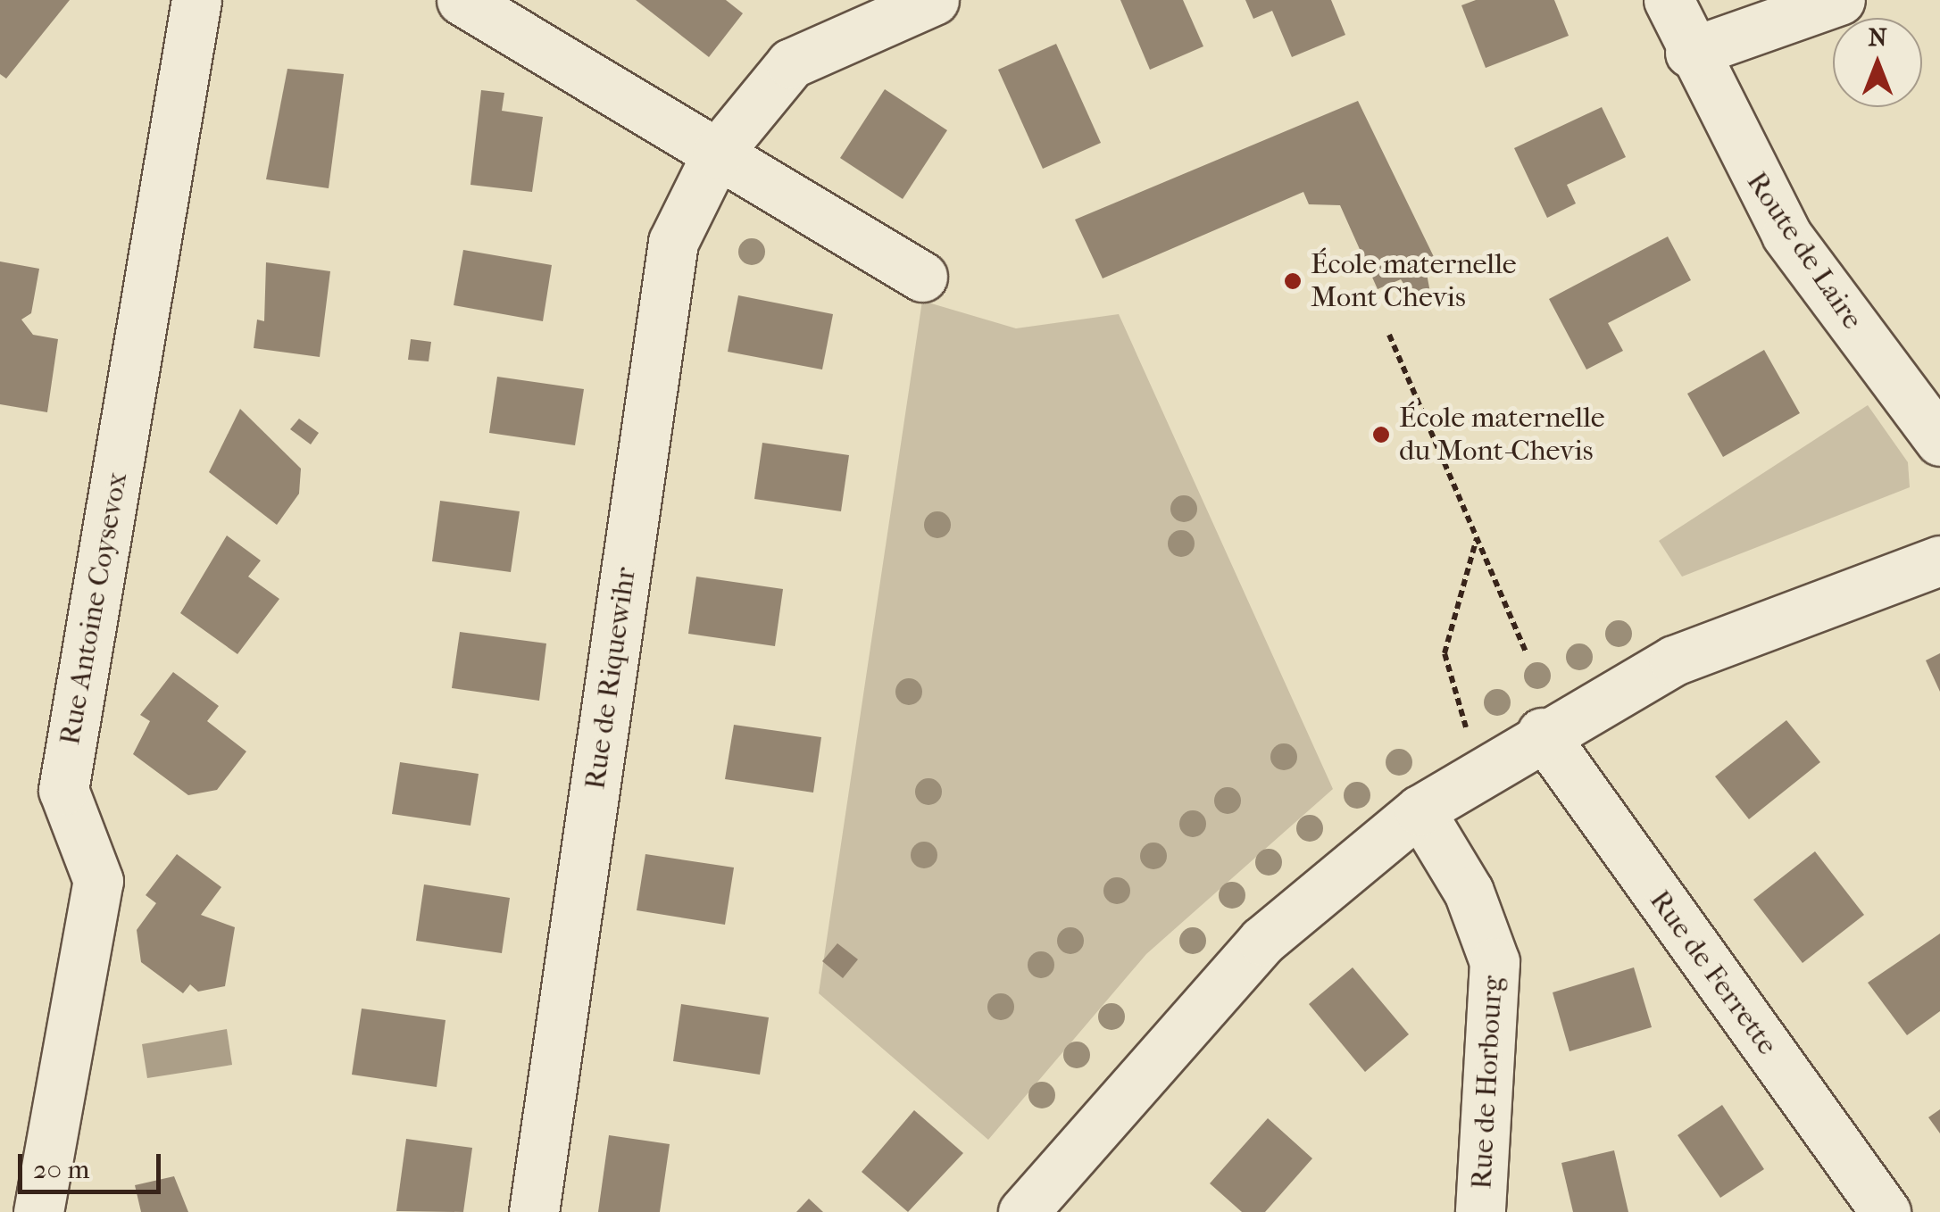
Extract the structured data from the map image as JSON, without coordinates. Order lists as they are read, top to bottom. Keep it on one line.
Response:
{"streets":{"street":["Route de Laire","Rue Antoine Coysevox","Rue de Riquewihr","Rue de Ferrette","Rue de Horbourg"]},"places":["École maternelle Mont Chevis","École maternelle du Mont-Chevis"],"scale_bar":"20 m","north":"top"}
